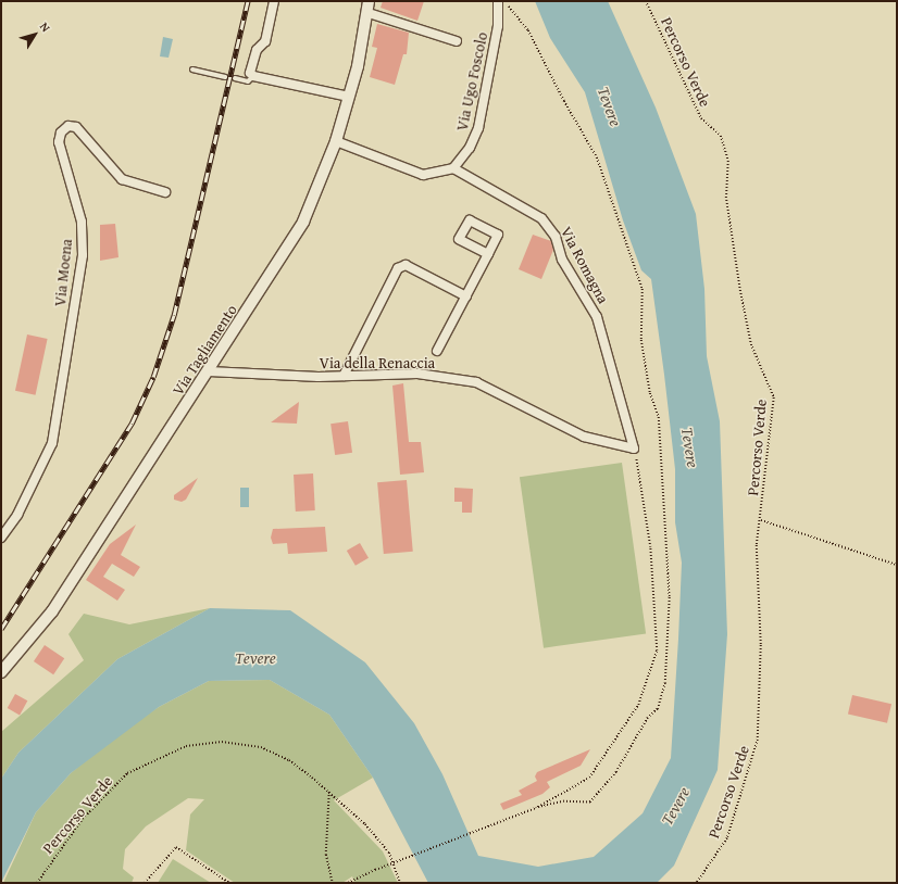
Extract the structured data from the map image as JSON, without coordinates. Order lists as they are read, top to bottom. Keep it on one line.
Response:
{"streets":{"street":["Via Ugo Foscolo","Via Romagna","Via Moena","Via Tagliamento","Via della Renaccia"],"path":["Percorso Verde"]},"crossings":[["Via Ugo Foscolo","Via Romagna"],["Via Romagna","Via della Renaccia"],["Via Tagliamento","Via della Renaccia"]],"water":["Tevere"],"north":"top right"}
